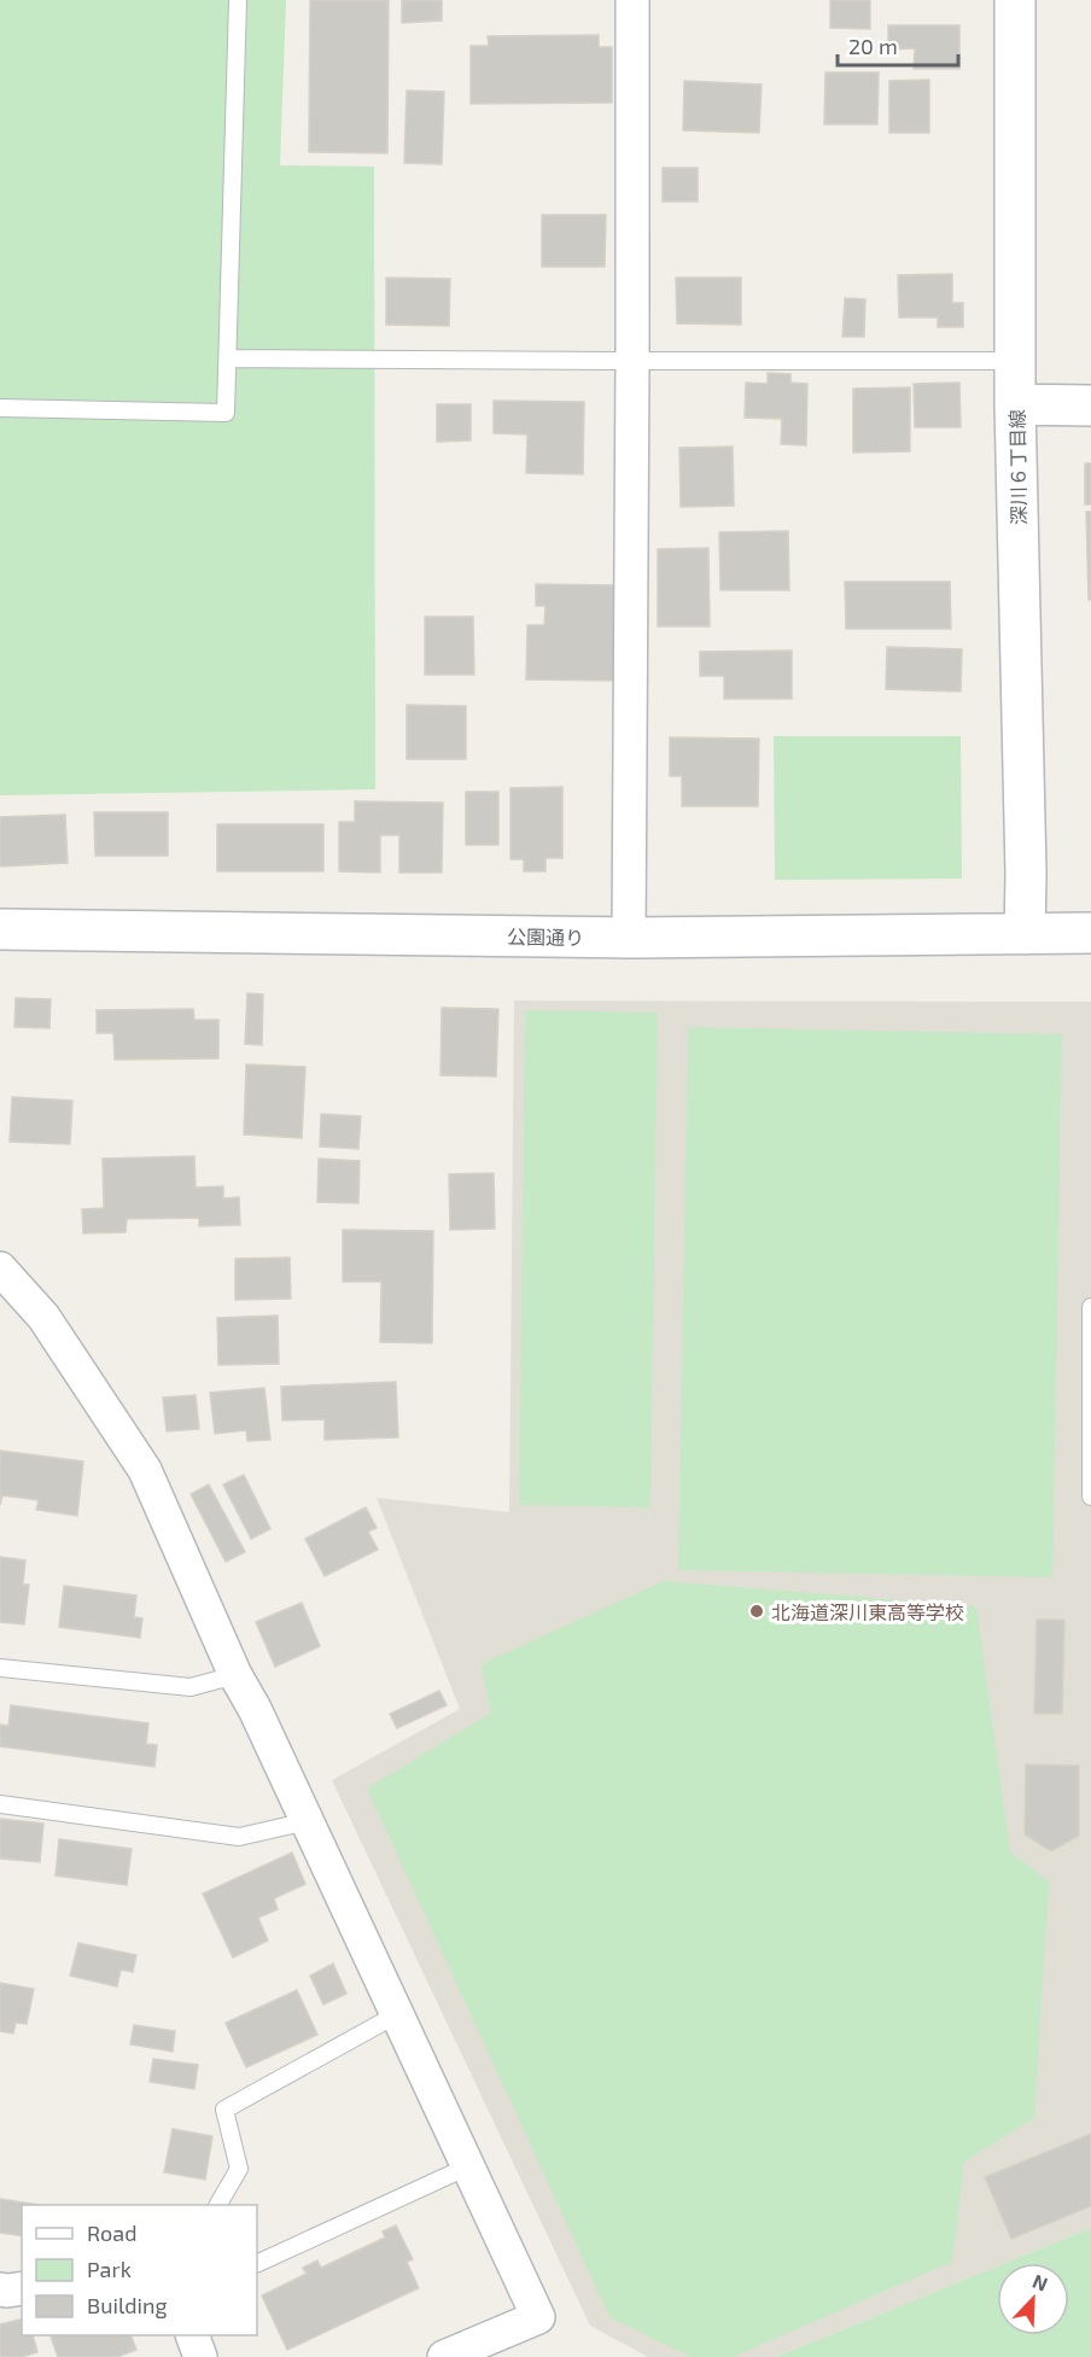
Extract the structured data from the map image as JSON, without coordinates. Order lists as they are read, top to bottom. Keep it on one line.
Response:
{"streets":{"street":["深川６丁目線","公園通り"]},"crossings":[["深川６丁目線","公園通り"]],"places":["北海道深川東高等学校"],"legend":["Road","Park","Building"],"scale_bar":"20 m","north":"top right"}
